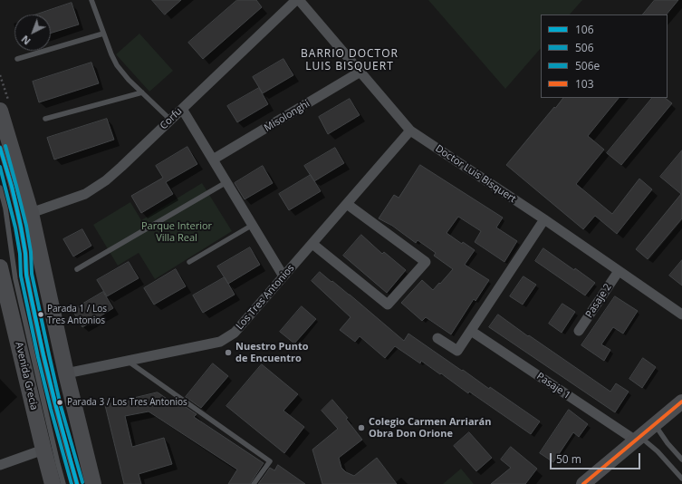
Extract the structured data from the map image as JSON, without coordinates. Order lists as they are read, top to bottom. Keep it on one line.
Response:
{"streets":{"main road":["Avenida Grecia"],"street":["Misolonghi","Corfu","Doctor Luis Bisquert","Los Tres Antonios","Pasaje 2","Pasaje 1"]},"crossings":[["Misolonghi","Doctor Luis Bisquert"],["Doctor Luis Bisquert","Los Tres Antonios"],["Doctor Luis Bisquert","Pasaje 2"]],"districts":["BARRIO DOCTOR LUIS BISQUERT"],"parks":["Parque Interior Villa Real"],"places":["Parada 1 / Los Tres Antonios","Nuestro Punto de Encuentro","Parada 3 / Los Tres Antonios","Colegio Carmen Arriarán Obra Don Orione"],"lines":["transit line 506e","transit line 106","transit line 506","transit line 103"],"legend":["106","506","506e","103"],"scale_bar":"50 m","north":"bottom left"}
